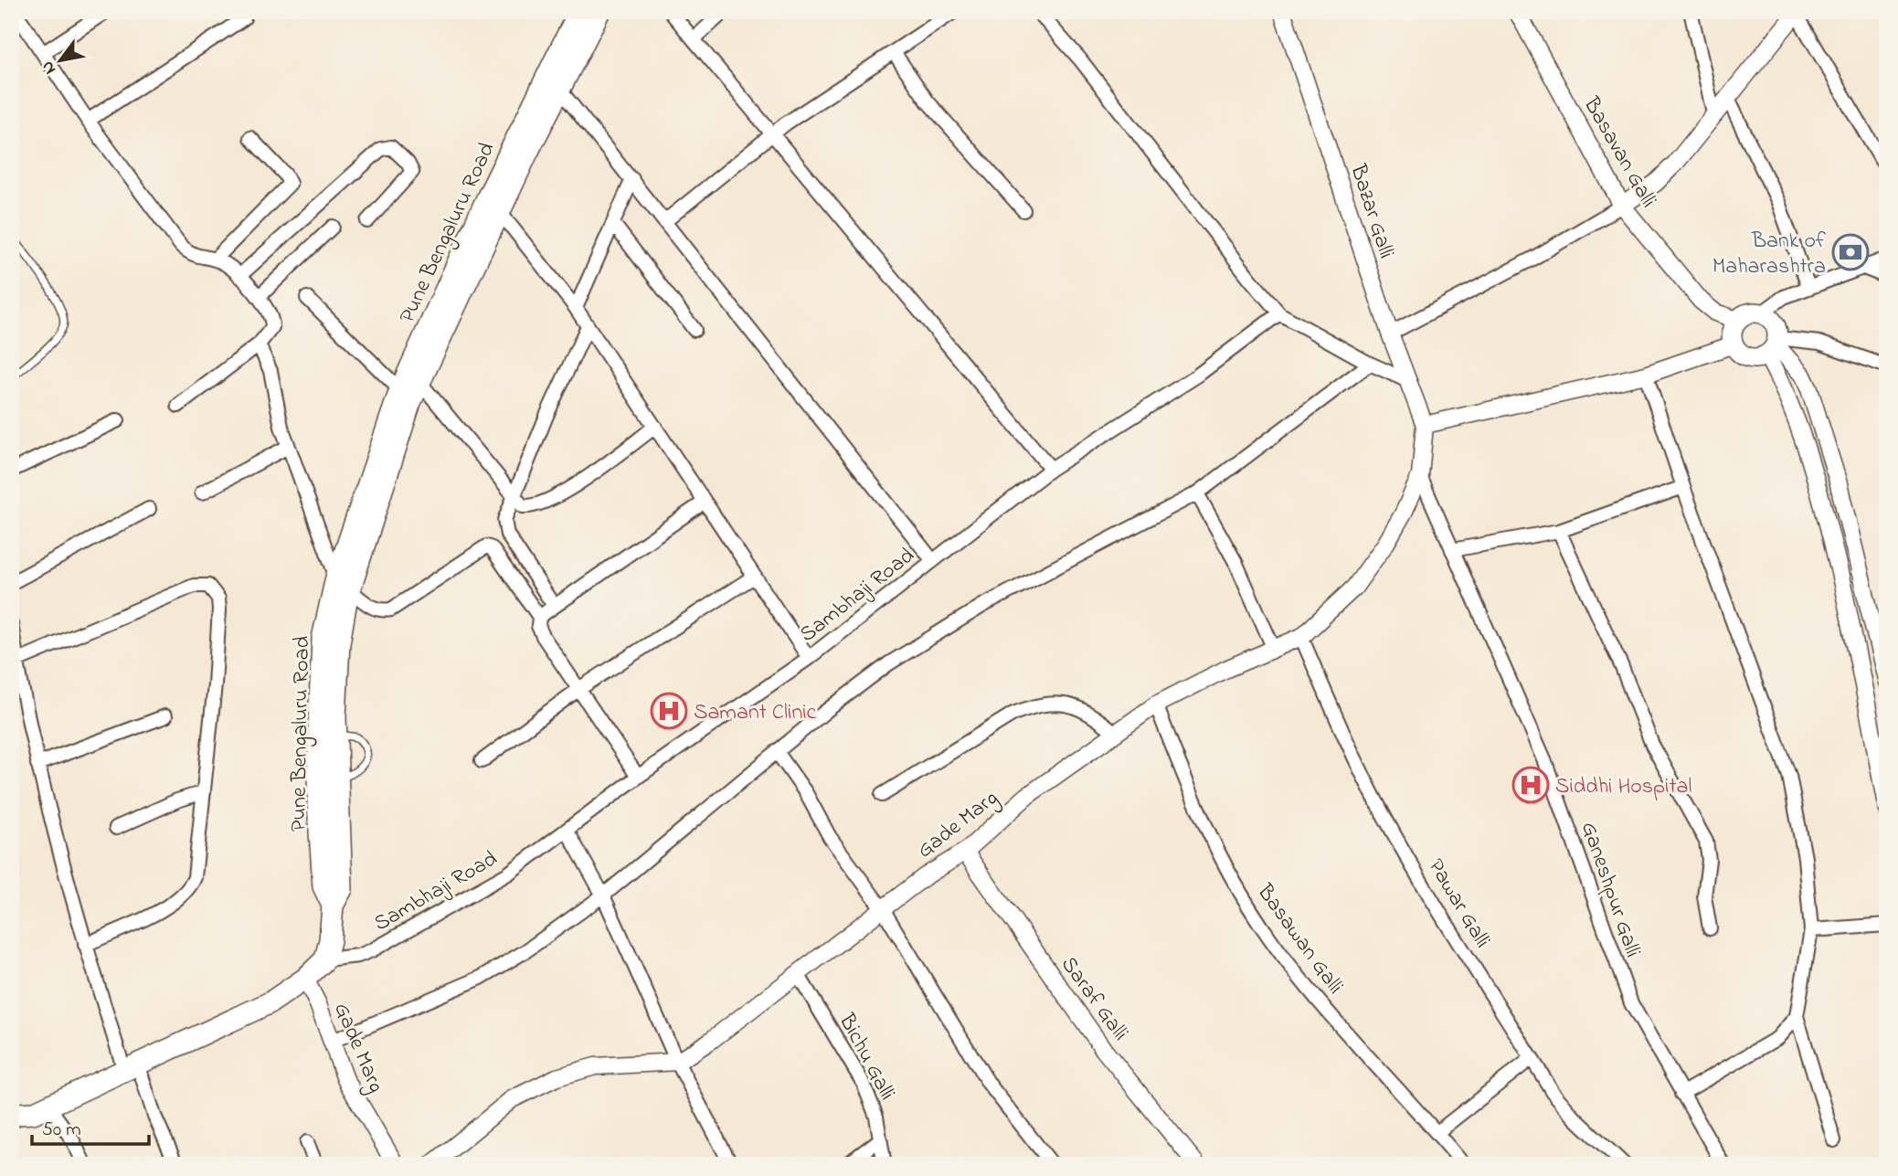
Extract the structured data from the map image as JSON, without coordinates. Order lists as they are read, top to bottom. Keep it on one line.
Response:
{"streets":{"main road":["Pune Bengaluru Road"],"street":["Basavan Galli","Bazar Galli","Sambhaji Road","Gade Marg","Ganeshpur Galli","Pawar Galli","Basawan Galli","Saraf Galli","Bichu Galli"]},"crossings":[["Bazar Galli","Gade Marg"],["Pune Bengaluru Road","Sambhaji Road"],["Gade Marg","Ganeshpur Galli"],["Gade Marg","Pawar Galli"],["Gade Marg","Basawan Galli"],["Gade Marg","Saraf Galli"],["Gade Marg","Bichu Galli"]],"places":{"bank":["Bank of Maharashtra"],"hospital":["Samant Clinic","Siddhi Hospital"]},"scale_bar":"50 m","north":"bottom left"}
